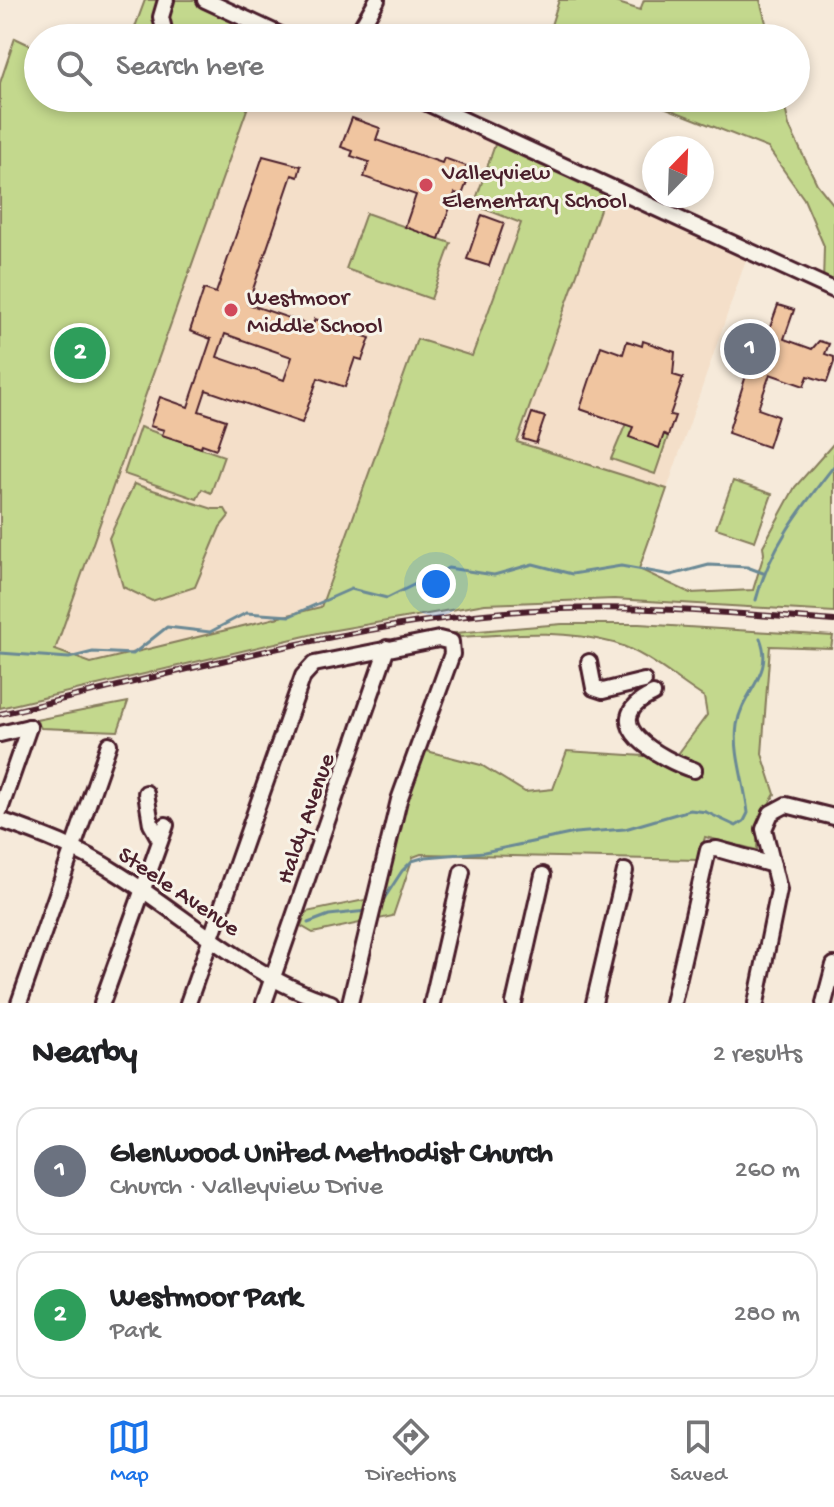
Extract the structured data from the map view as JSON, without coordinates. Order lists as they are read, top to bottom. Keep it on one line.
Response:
{"streets":{"street":["Haldy Avenue","Steele Avenue"]},"crossings":[["Haldy Avenue","Steele Avenue"]],"places":["Valleyview Elementary School","Westmoor Middle School"],"north":"top right","page":{"search":"Search here","pins":["1","2"],"heading":["Nearby","2 results"],"list":[{"mark":"1","name":"Glenwood United Methodist Church","note":"Church · Valleyview Drive","value":"260 m"},{"mark":"2","name":"Westmoor Park","note":"Park","value":"280 m"}],"nav":["Map","Directions","Saved"]}}
